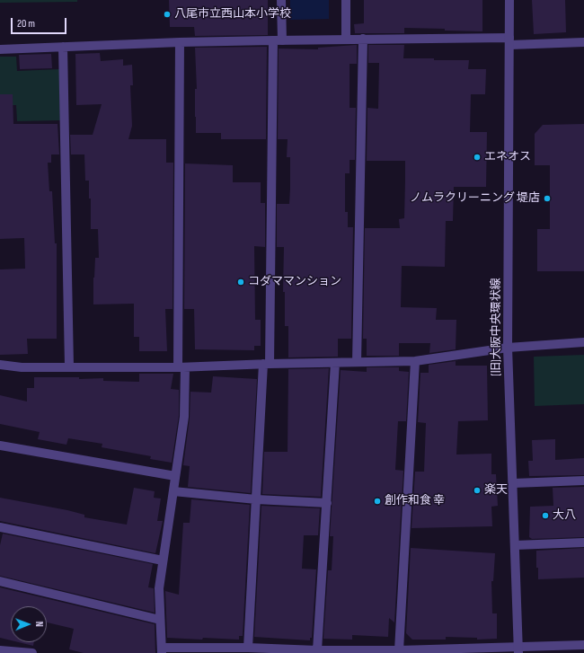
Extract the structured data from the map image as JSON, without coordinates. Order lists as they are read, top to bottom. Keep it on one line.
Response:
{"streets":{"street":["(旧)大阪中央環状線"]},"places":["八尾市立西山本小学校","エネオス","ノムラクリーニング 堤店","コダママンション","楽天","創作和食 幸","大八"],"scale_bar":"20 m","north":"right"}
